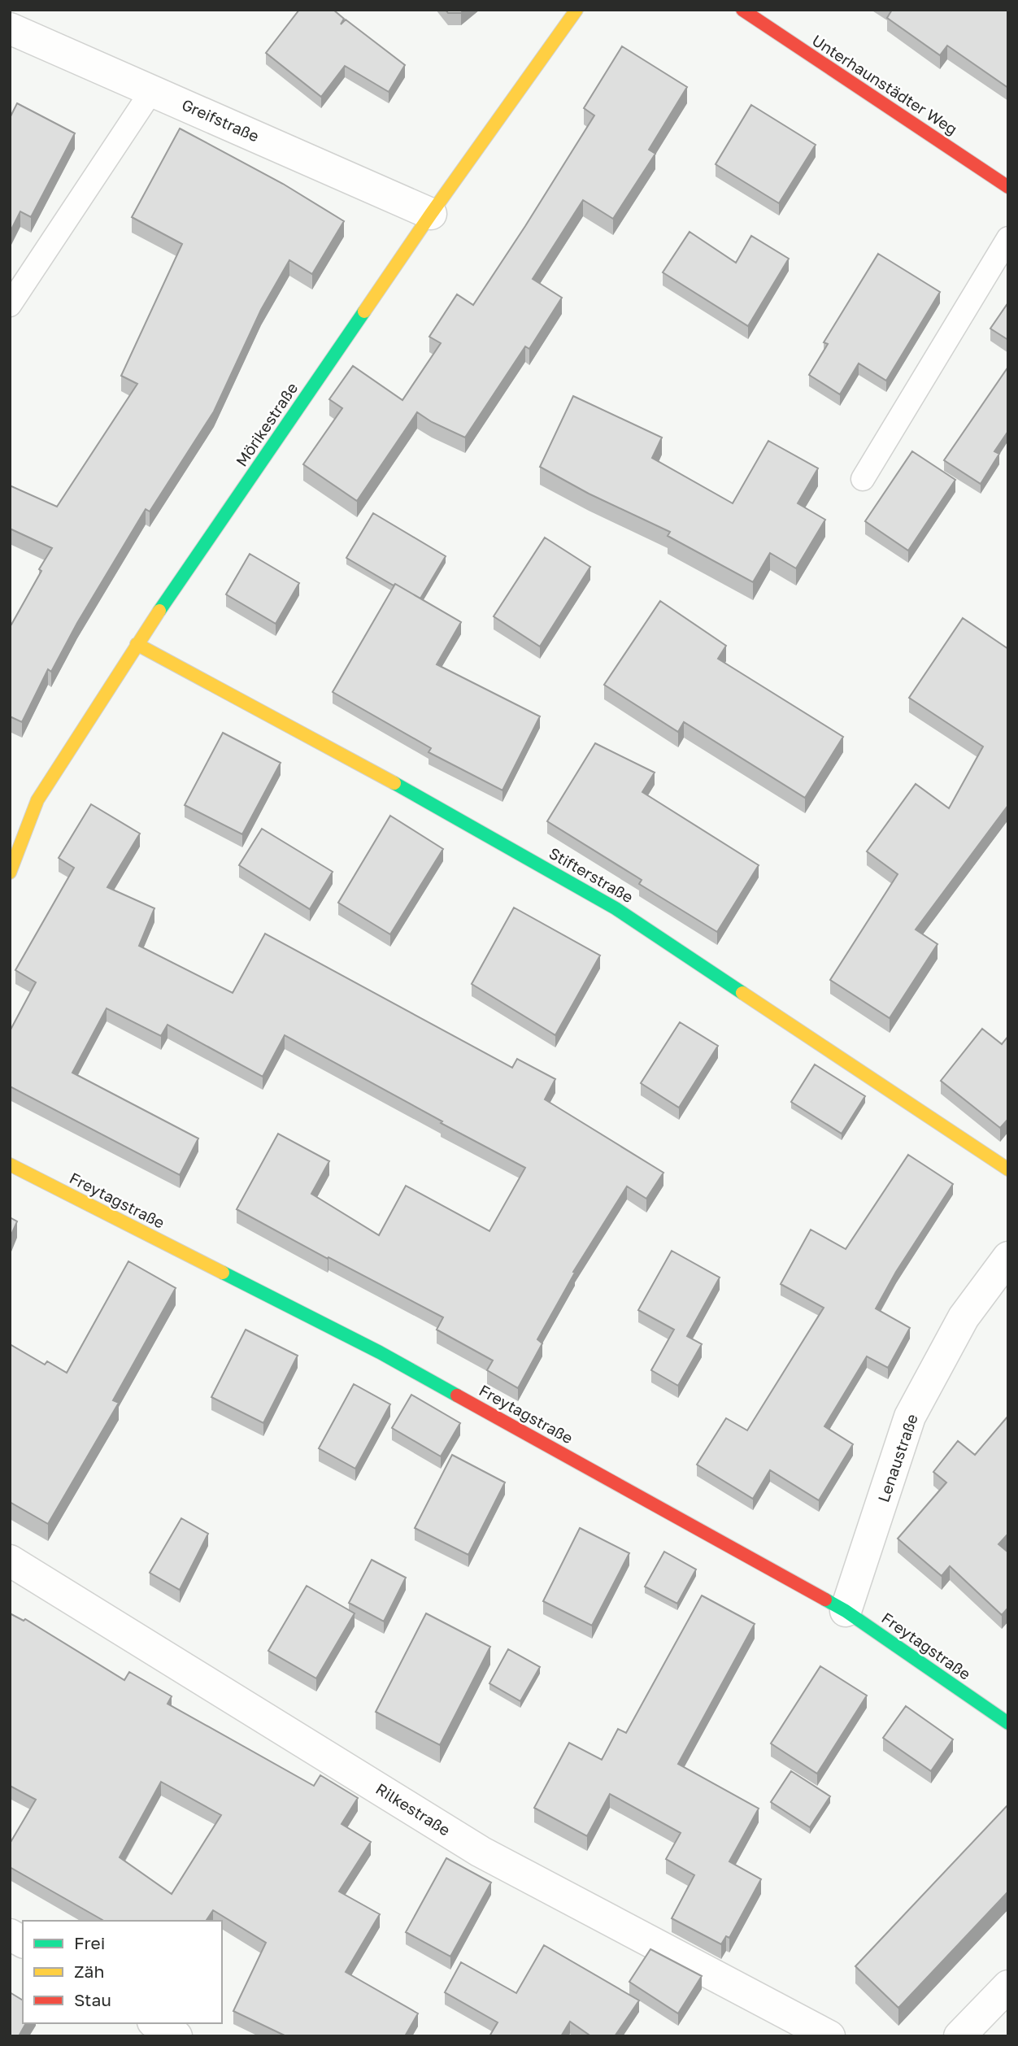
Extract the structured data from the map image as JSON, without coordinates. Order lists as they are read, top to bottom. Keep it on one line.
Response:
{"streets":{"street":["Unterhaunstädter Weg","Greifstraße","Mörikestraße","Stifterstraße","Freytagstraße","Lenaustraße","Rilkestraße"]},"crossings":[["Greifstraße","Mörikestraße"],["Mörikestraße","Stifterstraße"],["Freytagstraße","Lenaustraße"]],"legend":["Frei","Zäh","Stau"]}
